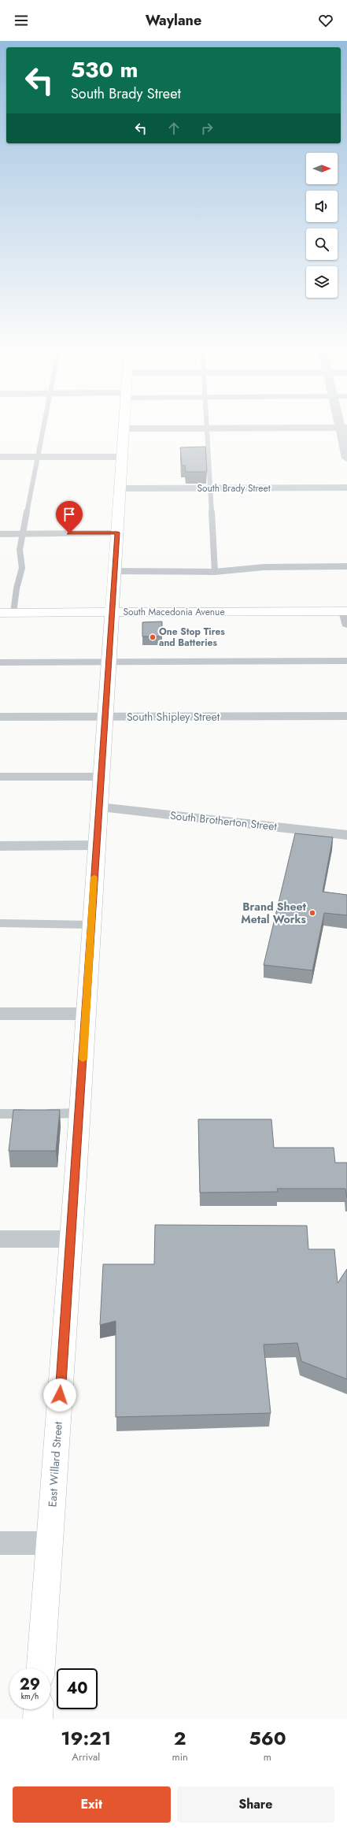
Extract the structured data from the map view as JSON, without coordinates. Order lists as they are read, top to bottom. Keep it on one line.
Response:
{"streets":{"street":["South Brady Street","South Macedonia Avenue","South Shipley Street","South Brotherton Street","East Willard Street"]},"crossings":[["South Brady Street","East Willard Street"],["South Macedonia Avenue","East Willard Street"],["South Shipley Street","East Willard Street"],["South Brotherton Street","East Willard Street"]],"places":["One Stop Tires and Batteries","Brand Sheet Metal Works"],"north":"right","page":{"header":"Waylane","turn":["530 m","South Brady Street"],"speed":"29 km/h","limit":"40","eta":["19:21","Arrival","2","min","560","m"],"buttons":["Exit","Share"]}}
